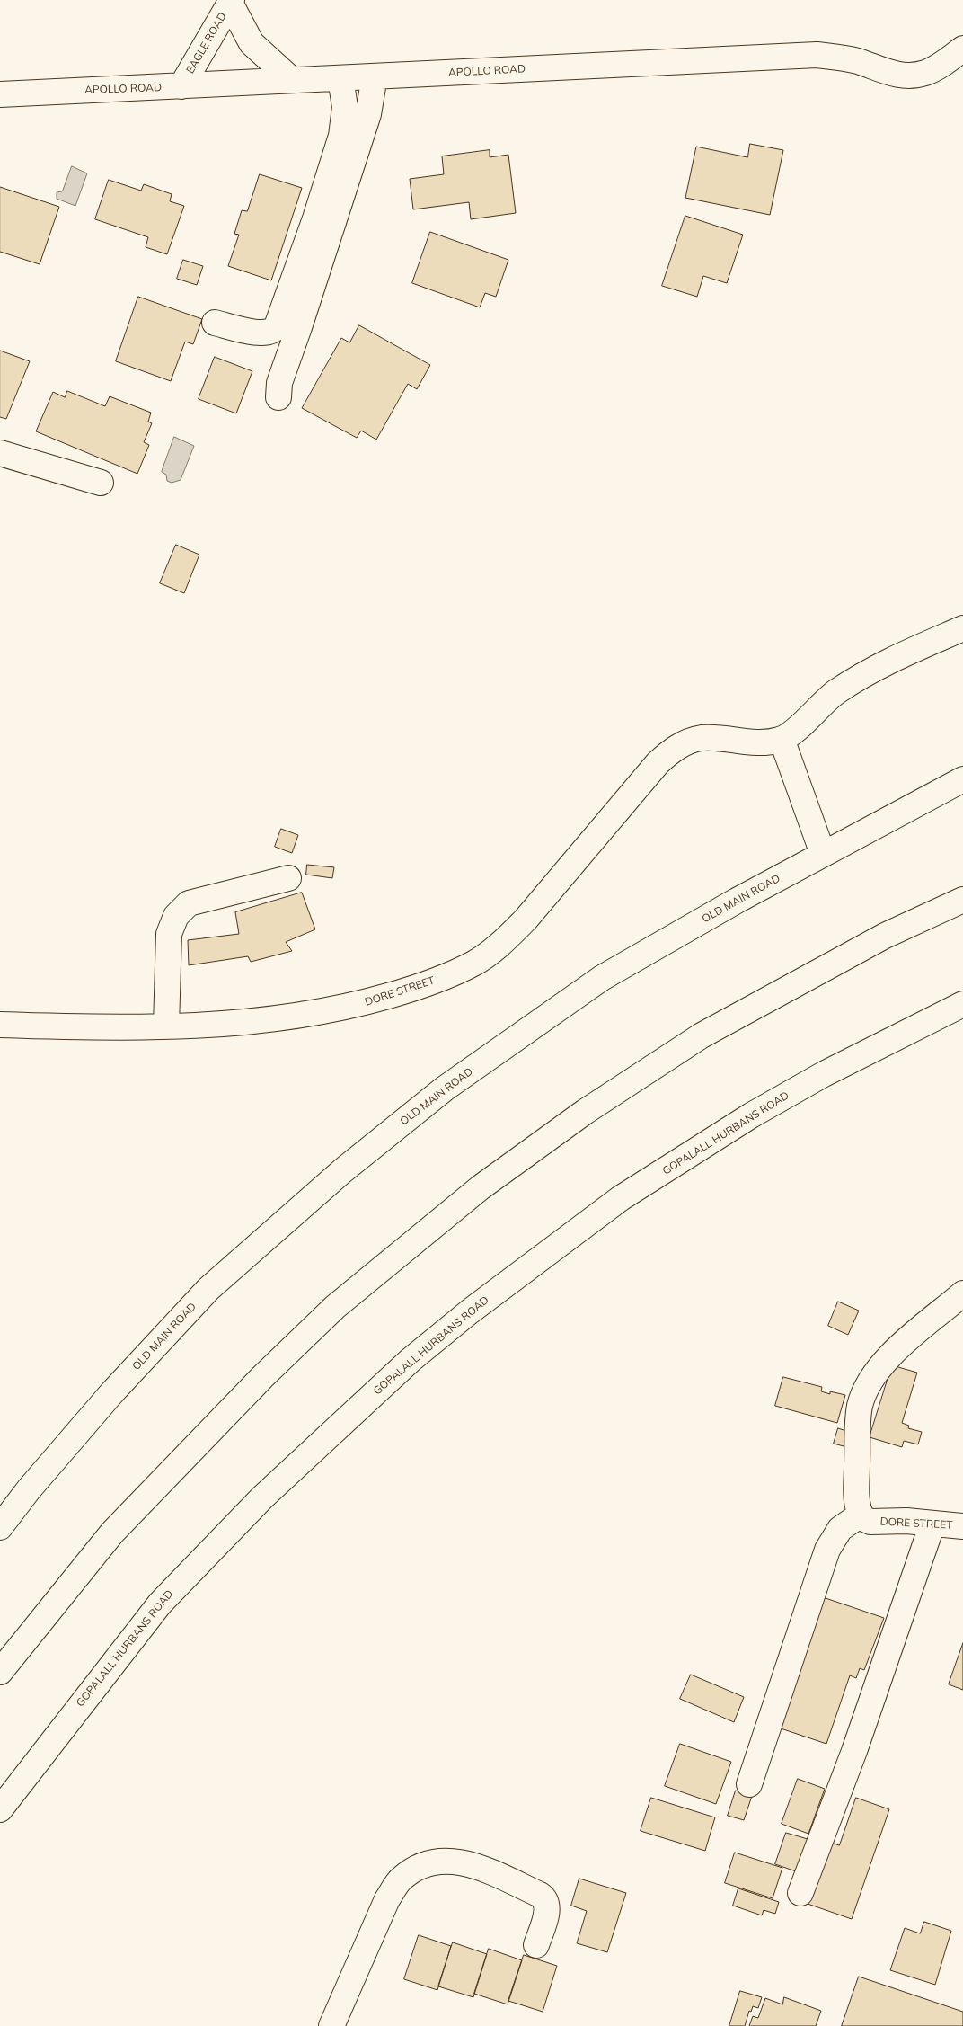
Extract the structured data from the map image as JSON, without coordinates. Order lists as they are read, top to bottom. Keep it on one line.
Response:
{"streets":{"street":["EAGLE ROAD","APOLLO ROAD","OLD MAIN ROAD","DORE STREET","GOPALALL HURBANS ROAD"]},"crossings":[["EAGLE ROAD","APOLLO ROAD"]]}
